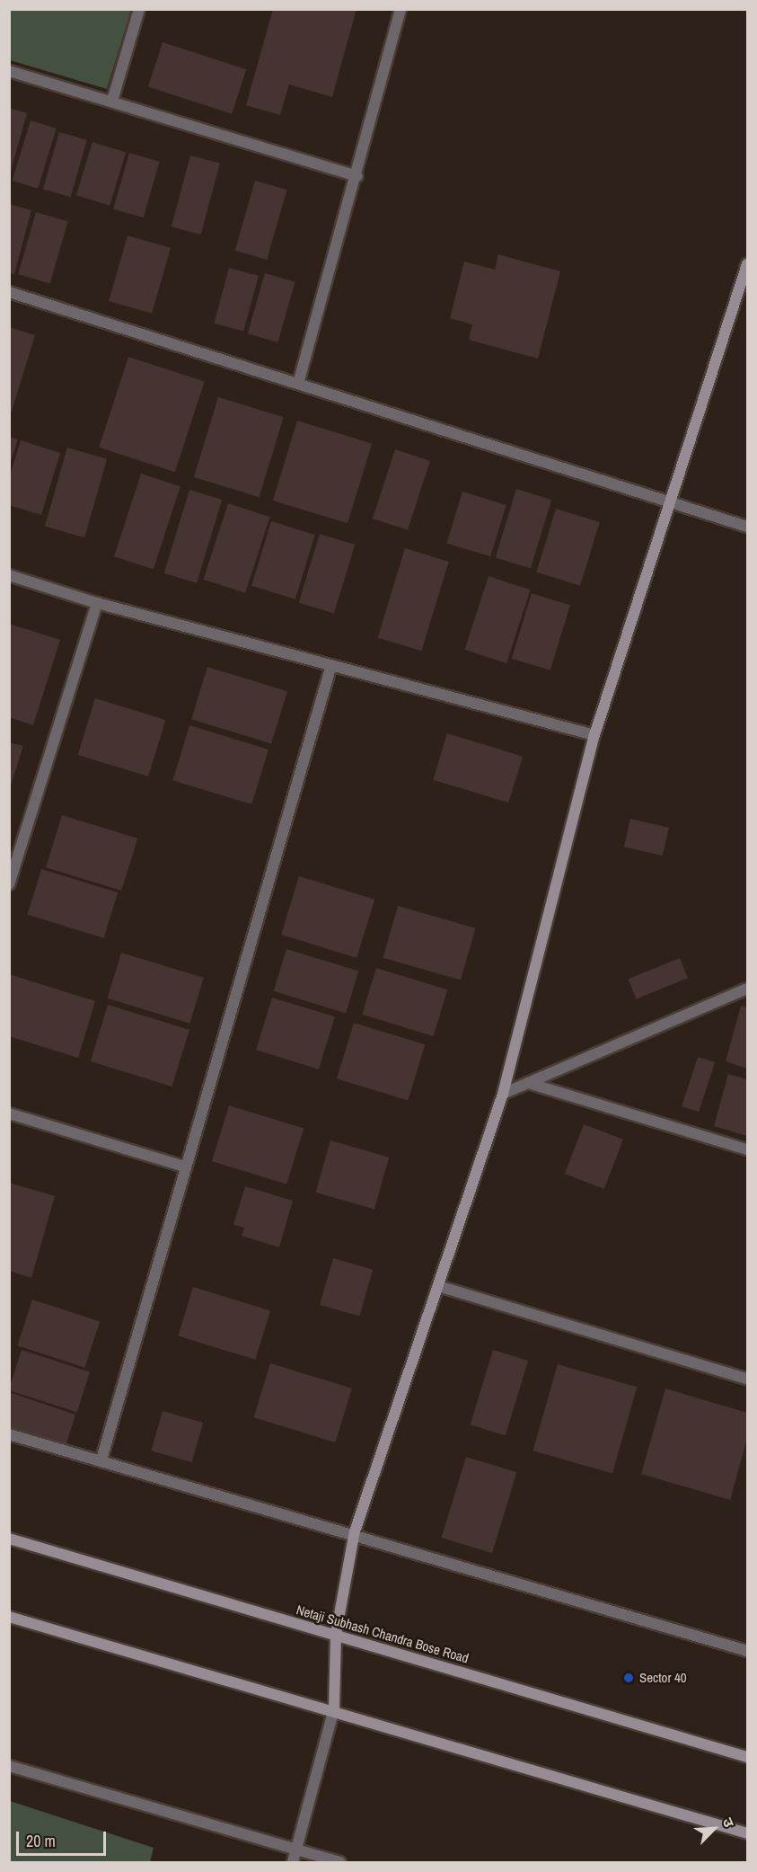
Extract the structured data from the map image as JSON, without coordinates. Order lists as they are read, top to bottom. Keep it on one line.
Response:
{"streets":{"main road":["Netaji Subhash Chandra Bose Road"]},"places":["Sector 40"],"scale_bar":"20 m","north":"top right"}
